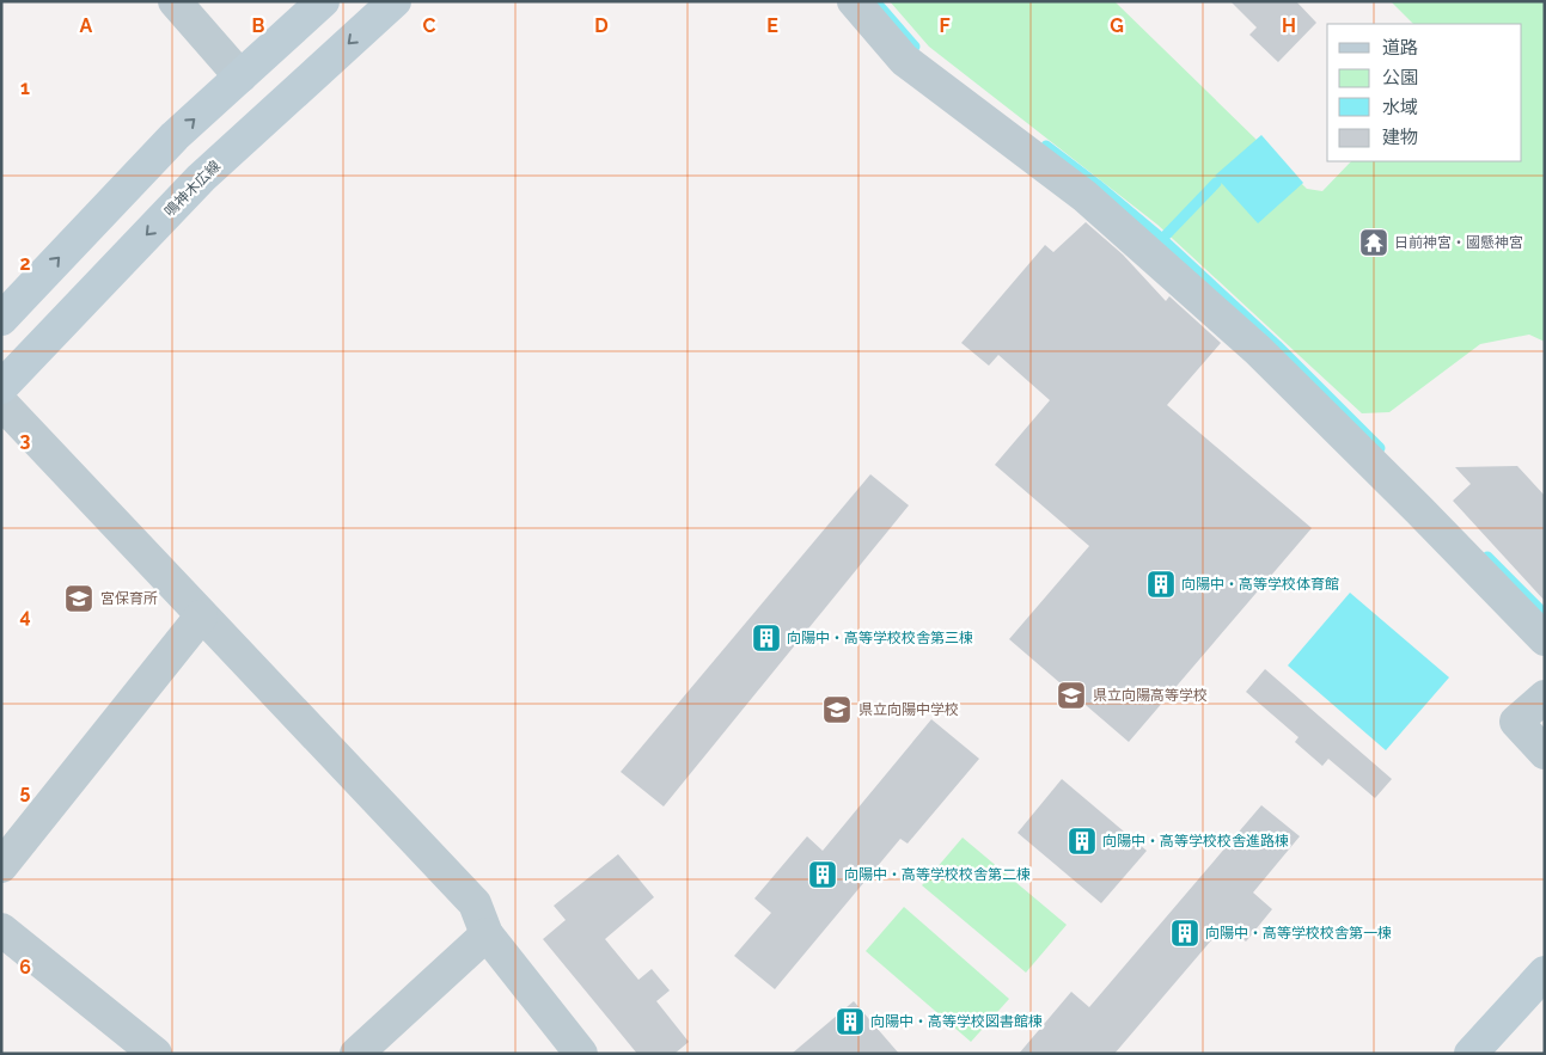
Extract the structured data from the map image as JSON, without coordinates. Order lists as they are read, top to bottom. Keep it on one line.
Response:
{"streets":{"main road":["鳴神木広線"]},"places":{"temple":["日前神宮・國懸神宮"],"building":["向陽中・高等学校体育館","向陽中・高等学校校舎第三棟","向陽中・高等学校校舎進路棟","向陽中・高等学校校舎第二棟","向陽中・高等学校校舎第一棟","向陽中・高等学校図書館棟"],"school or university":["宮保育所","県立向陽高等学校","県立向陽中学校"]},"legend":["道路","公園","水域","建物"],"grid":{"columns":["A","B","C","D","E","F","G","H"],"rows":["1","2","3","4","5","6"]}}
